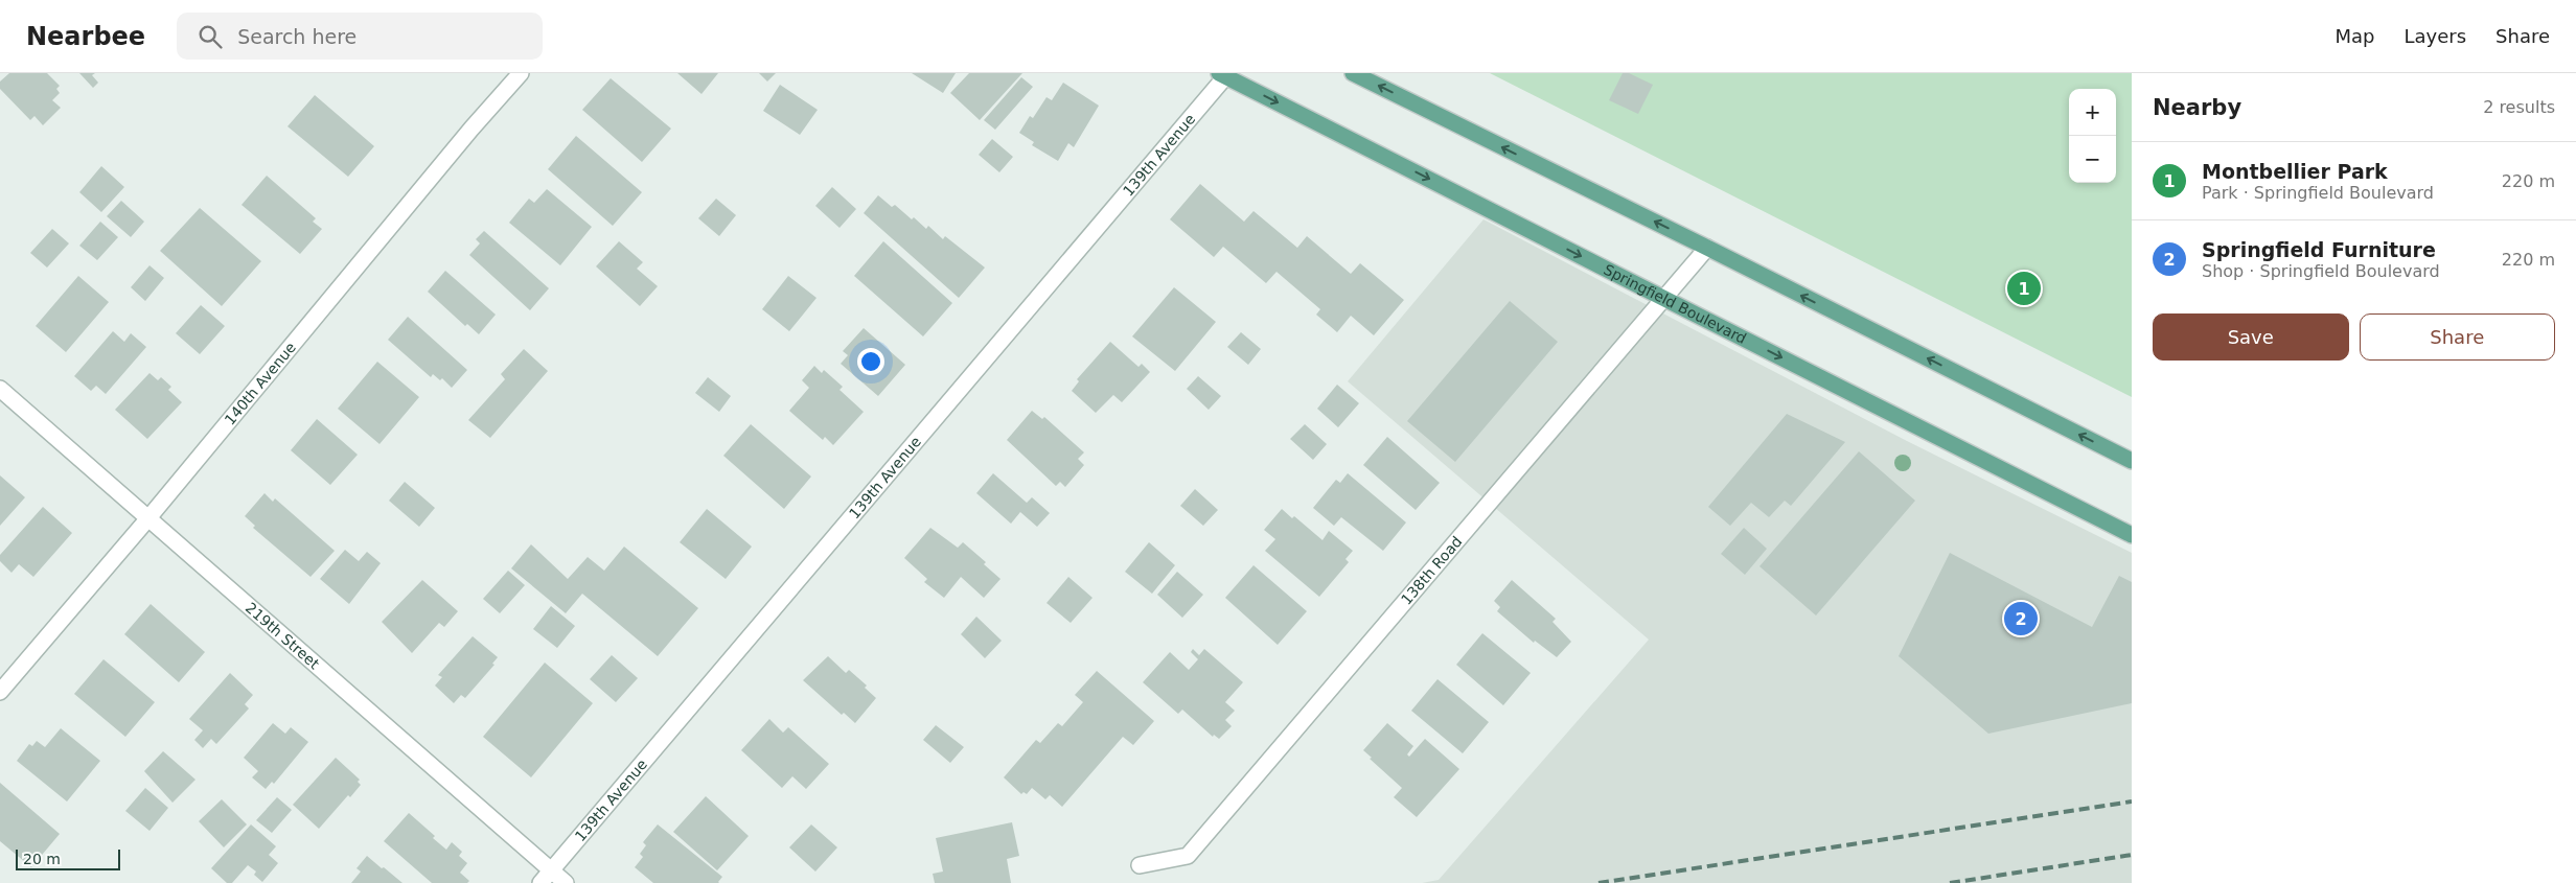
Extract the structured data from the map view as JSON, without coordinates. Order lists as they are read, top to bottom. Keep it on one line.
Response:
{"streets":{"main road":["Springfield Boulevard"],"street":["139th Avenue","140th Avenue","138th Road","219th Street"]},"crossings":[["139th Avenue","Springfield Boulevard"],["139th Avenue","219th Street"],["Springfield Boulevard","138th Road"],["140th Avenue","219th Street"]],"scale_bar":"20 m","page":{"header":"Nearbee","search":"Search here","nav":["Map","Layers","Share"],"heading":["Nearby","2 results"],"map_buttons":["+","−"],"list":[{"mark":"1","name":"Montbellier Park","note":"Park · Springfield Boulevard","value":"220 m"},{"mark":"2","name":"Springfield Furniture","note":"Shop · Springfield Boulevard","value":"220 m"}],"pins":["1","2"],"buttons":["Save","Share"],"scale":"20 m"}}
